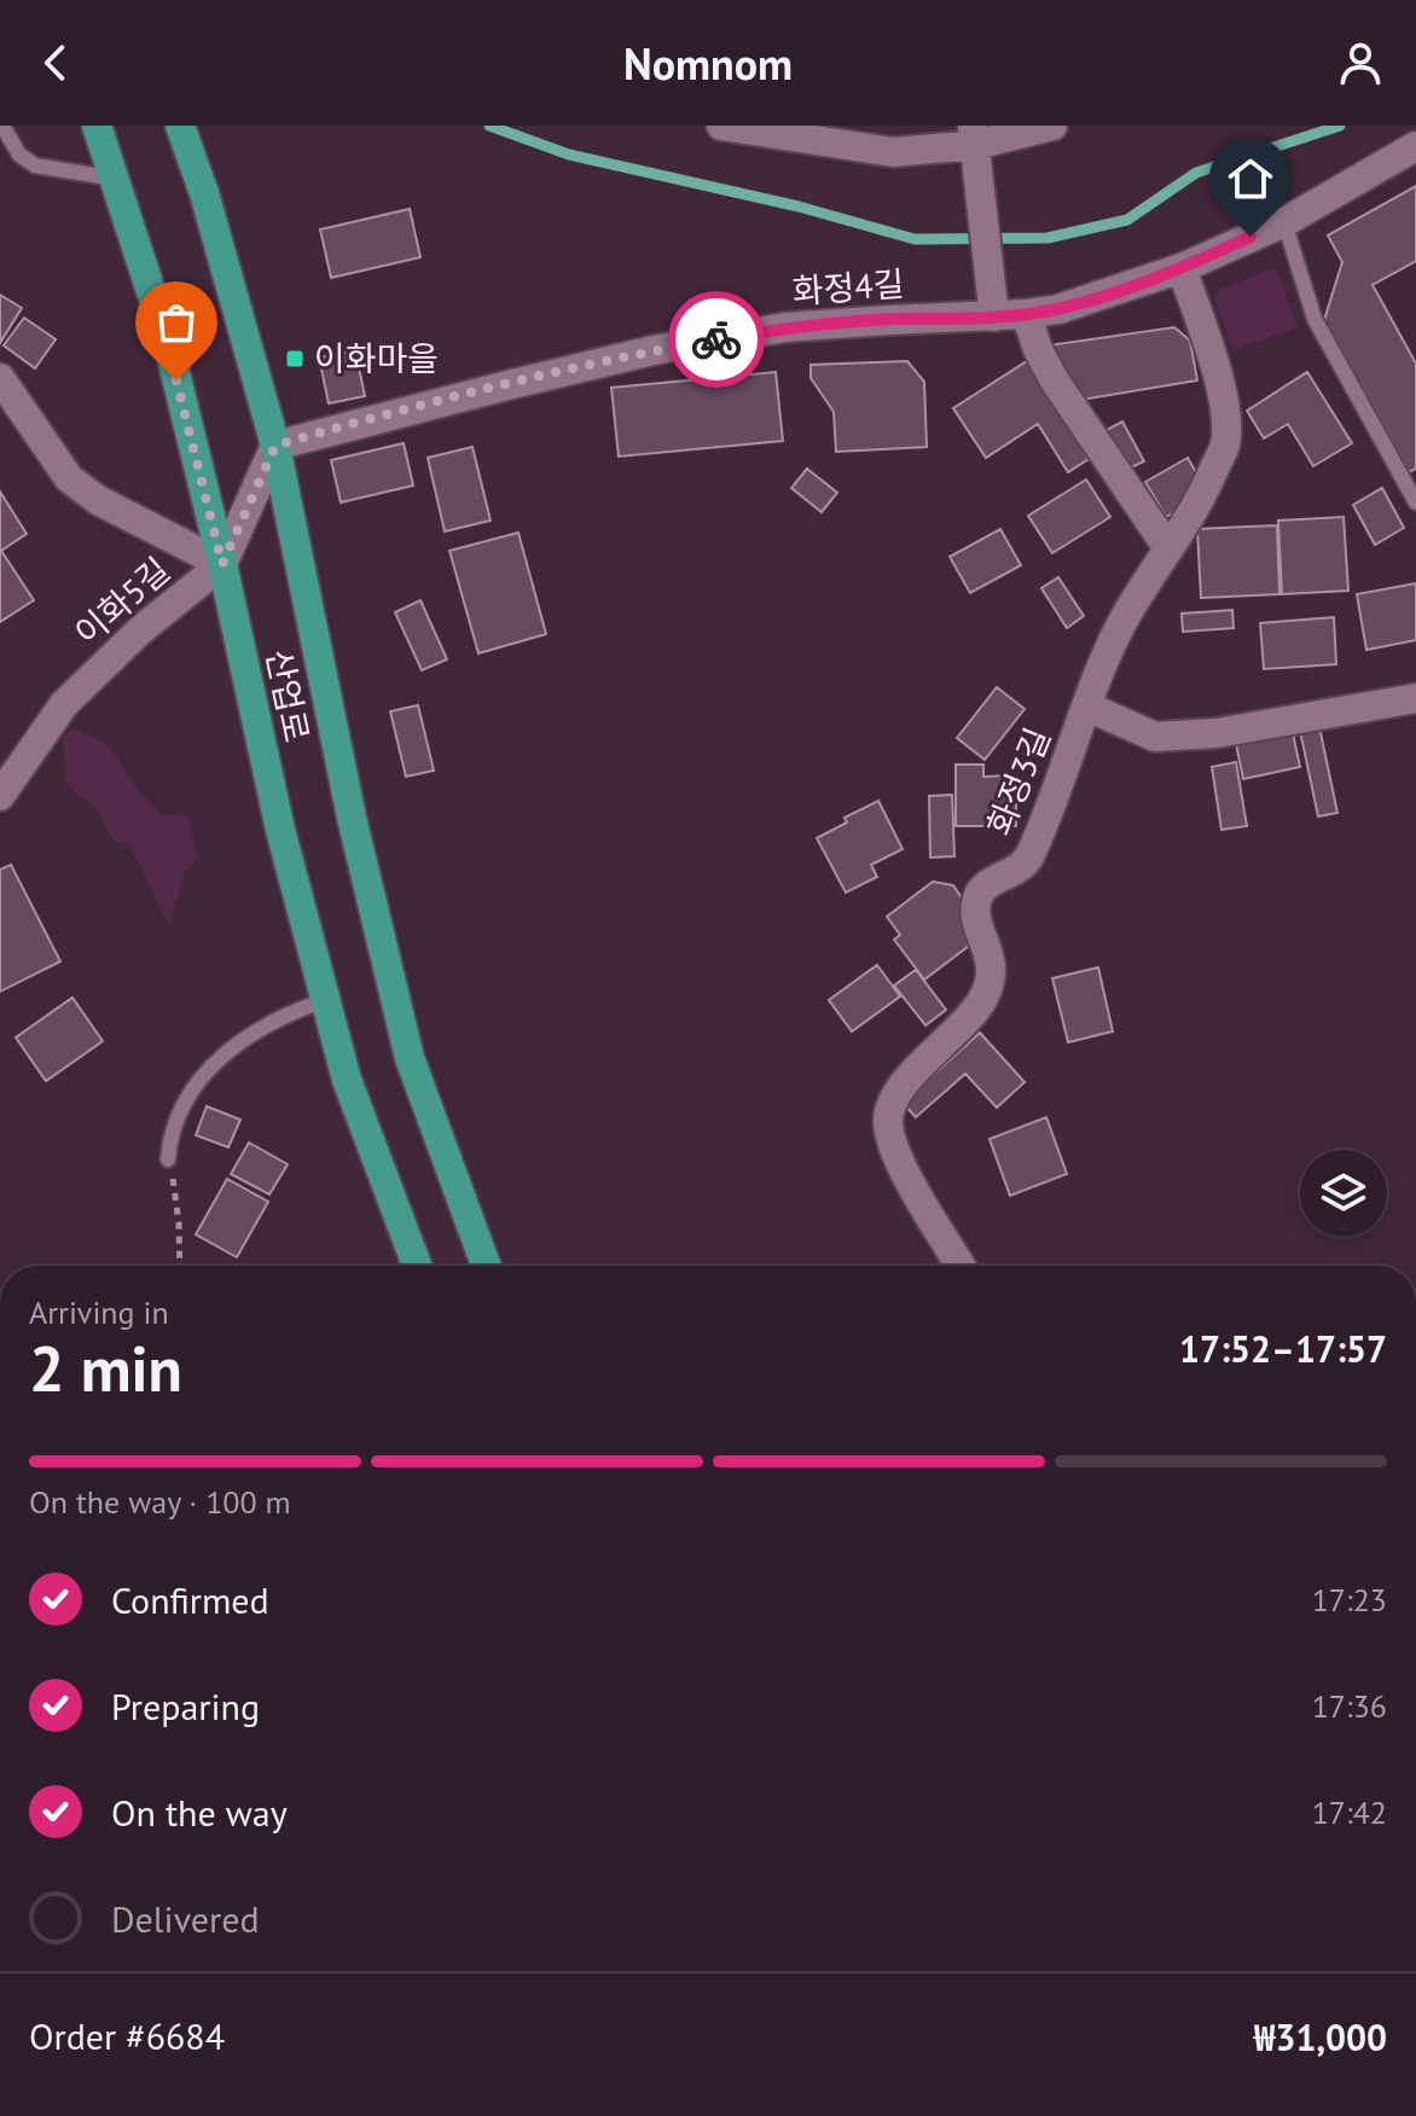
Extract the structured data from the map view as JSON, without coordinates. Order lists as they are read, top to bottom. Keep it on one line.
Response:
{"streets":{"main road":["산업로"],"street":["화정4길","이화5길","화정3길"]},"crossings":[["화정4길","산업로"],["화정4길","화정3길"],["이화5길","산업로"]],"places":{"transit":["이화마을"]},"page":{"header":"Nomnom","heading":["2 min","Arriving in","17:52–17:57"],"panel":["Order #6684","₩31,000"],"bar":"On the way · 100 m","list":[["Confirmed","17:23"],["Preparing","17:36"],["On the way","17:42"],"Delivered"]}}
